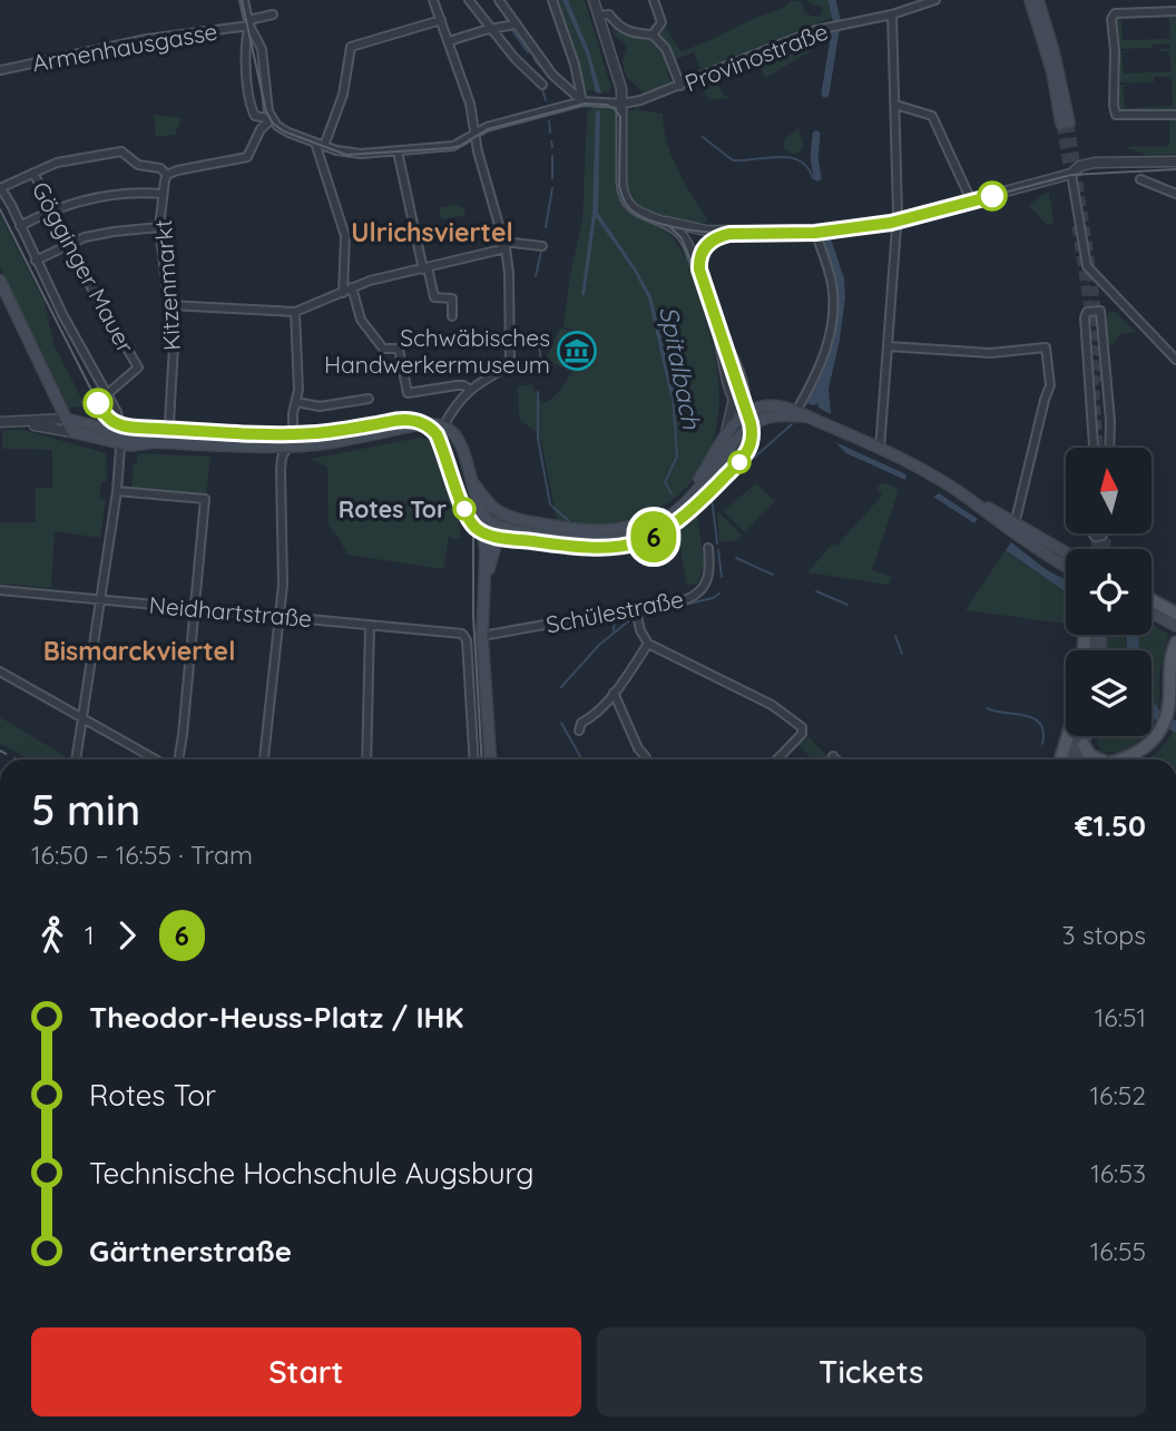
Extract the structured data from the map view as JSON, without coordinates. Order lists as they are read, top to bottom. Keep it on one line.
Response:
{"streets":{"street":["Armenhausgasse","Provinostraße","Gögginger Mauer","Kitzenmarkt","Neidhartstraße","Schülestraße"]},"crossings":[["Armenhausgasse","Provinostraße"]],"districts":["Ulrichsviertel","Bismarckviertel"],"water":["Spitalbach"],"places":{"museum":["Schwäbisches Handwerkermuseum"],"other":["Rotes Tor"]},"lines":["tram line 6"],"north":"top","page":{"on_map":"6","heading":["5 min","16:50 – 16:55 · Tram","€1.50"],"legs":["1","6","3 stops"],"list":[{"name":"Theodor-Heuss-Platz / IHK","value":"16:51"},{"name":"Rotes Tor","value":"16:52"},{"name":"Technische Hochschule Augsburg","value":"16:53"},{"name":"Gärtnerstraße","value":"16:55"}],"buttons":["Start","Tickets"]}}
